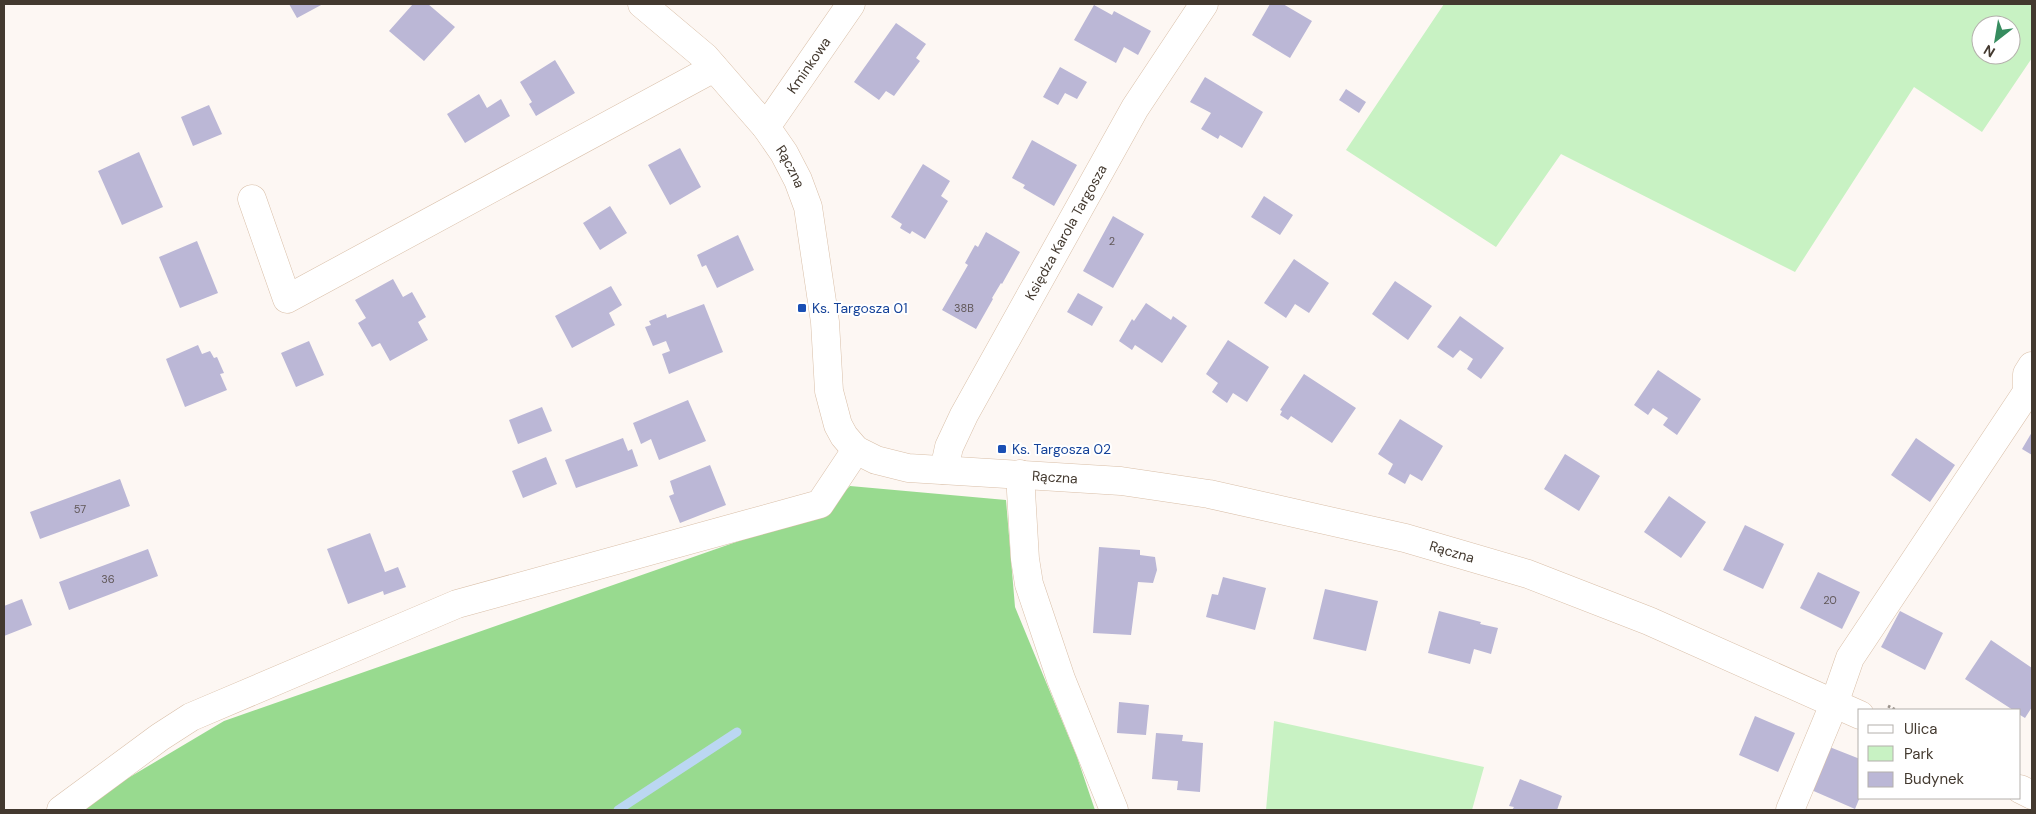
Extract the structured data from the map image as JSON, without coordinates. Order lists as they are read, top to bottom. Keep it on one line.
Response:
{"streets":{"street":["Kminkowa","Rączna","Księdza Karola Targosza"]},"crossings":[["Kminkowa","Rączna"],["Rączna","Księdza Karola Targosza"]],"places":{"transit":["Ks. Targosza 01","Ks. Targosza 02"]},"house_numbers":["2","38B","57","36","20"],"legend":["Ulica","Park","Budynek"],"north":"bottom left"}
